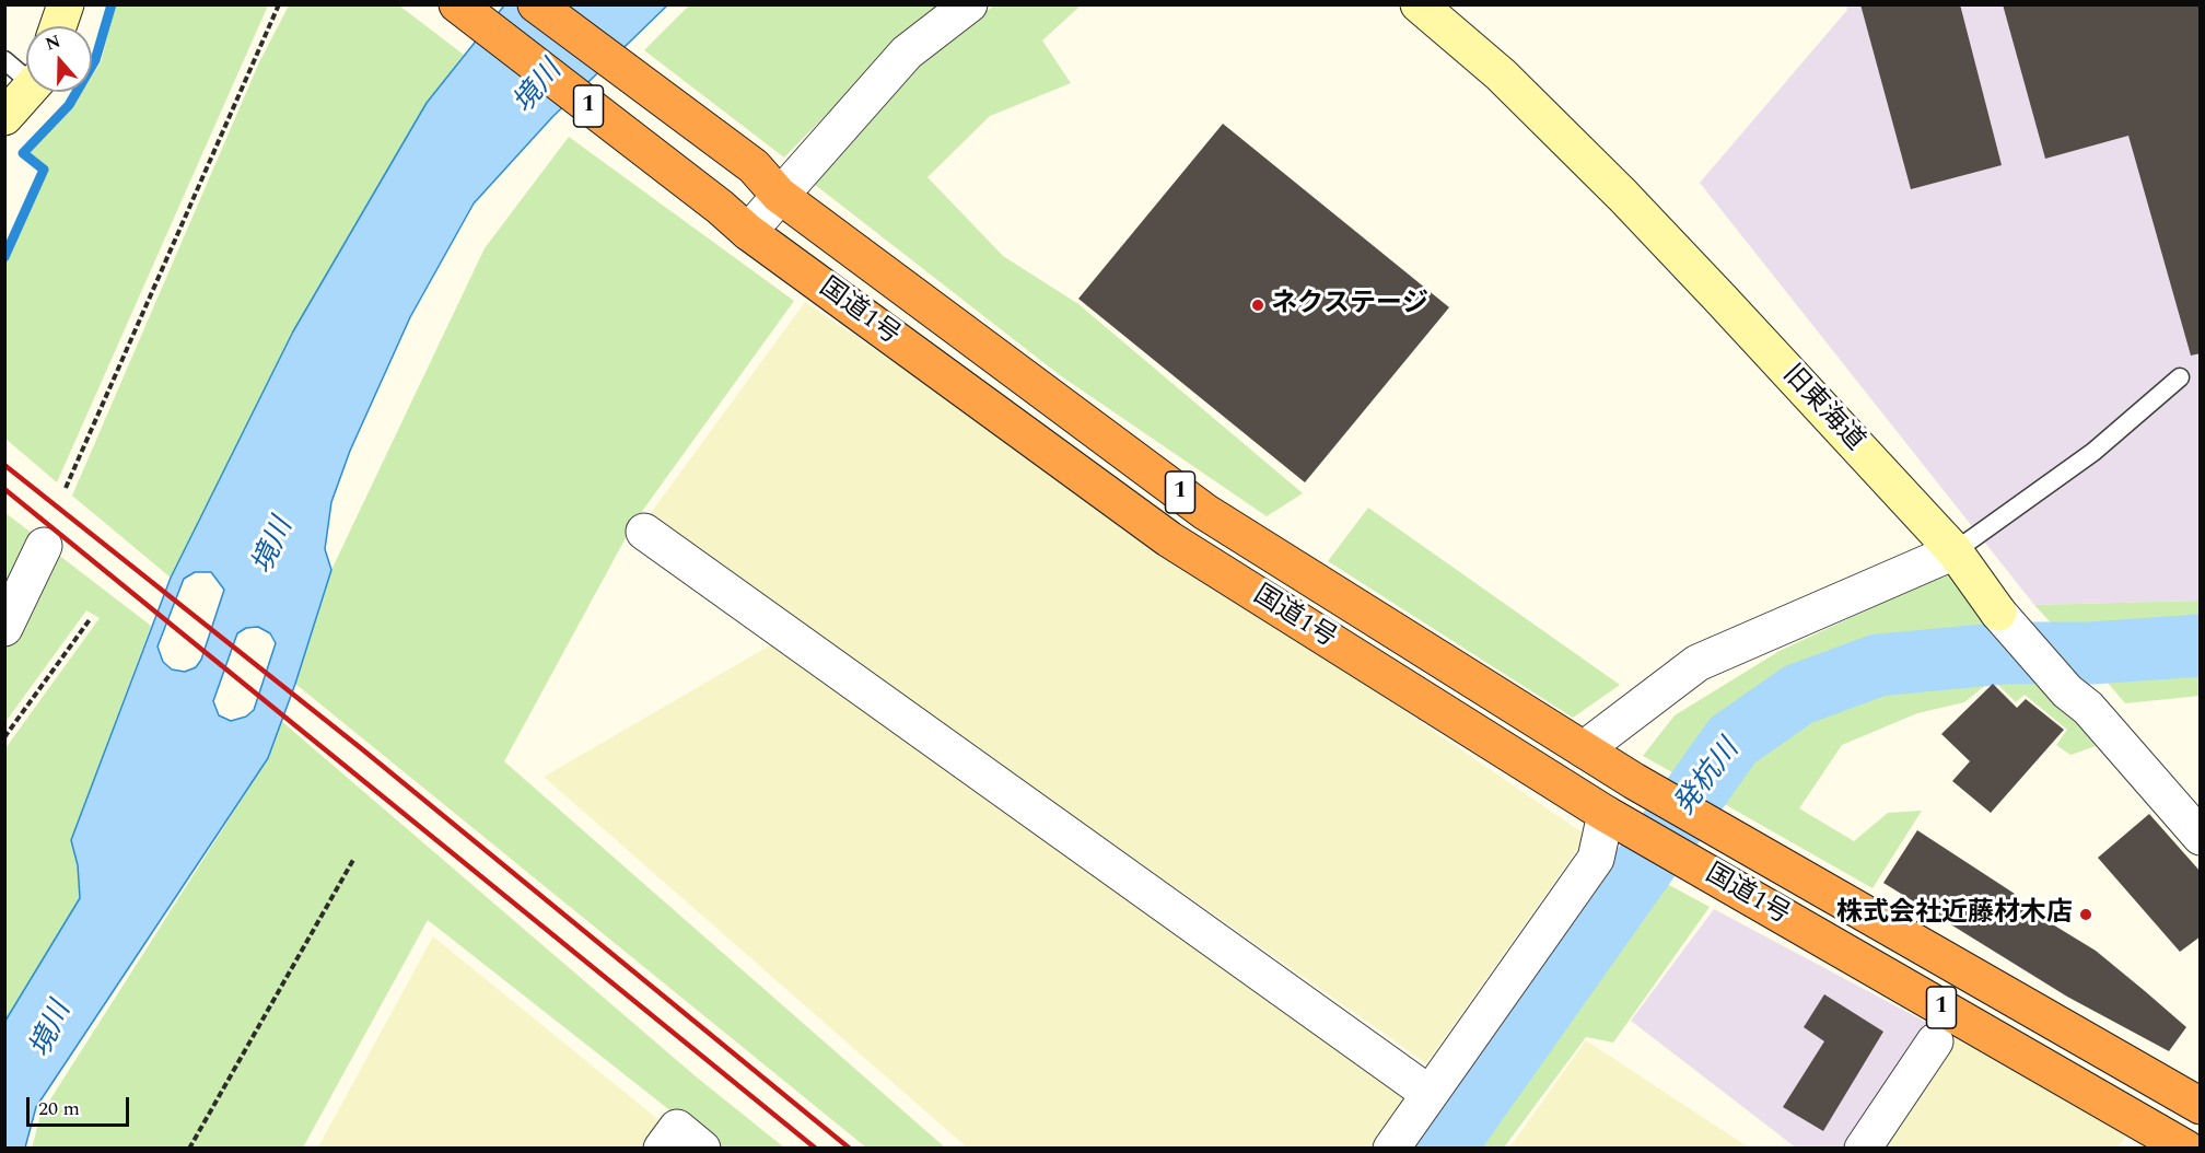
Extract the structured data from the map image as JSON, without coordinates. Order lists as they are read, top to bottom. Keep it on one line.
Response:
{"streets":{"highway":["1","国道1号"],"street":["旧東海道"]},"water":["境川","発杭川"],"places":["ネクステージ","株式会社近藤材木店"],"scale_bar":"20 m","north":"top"}
